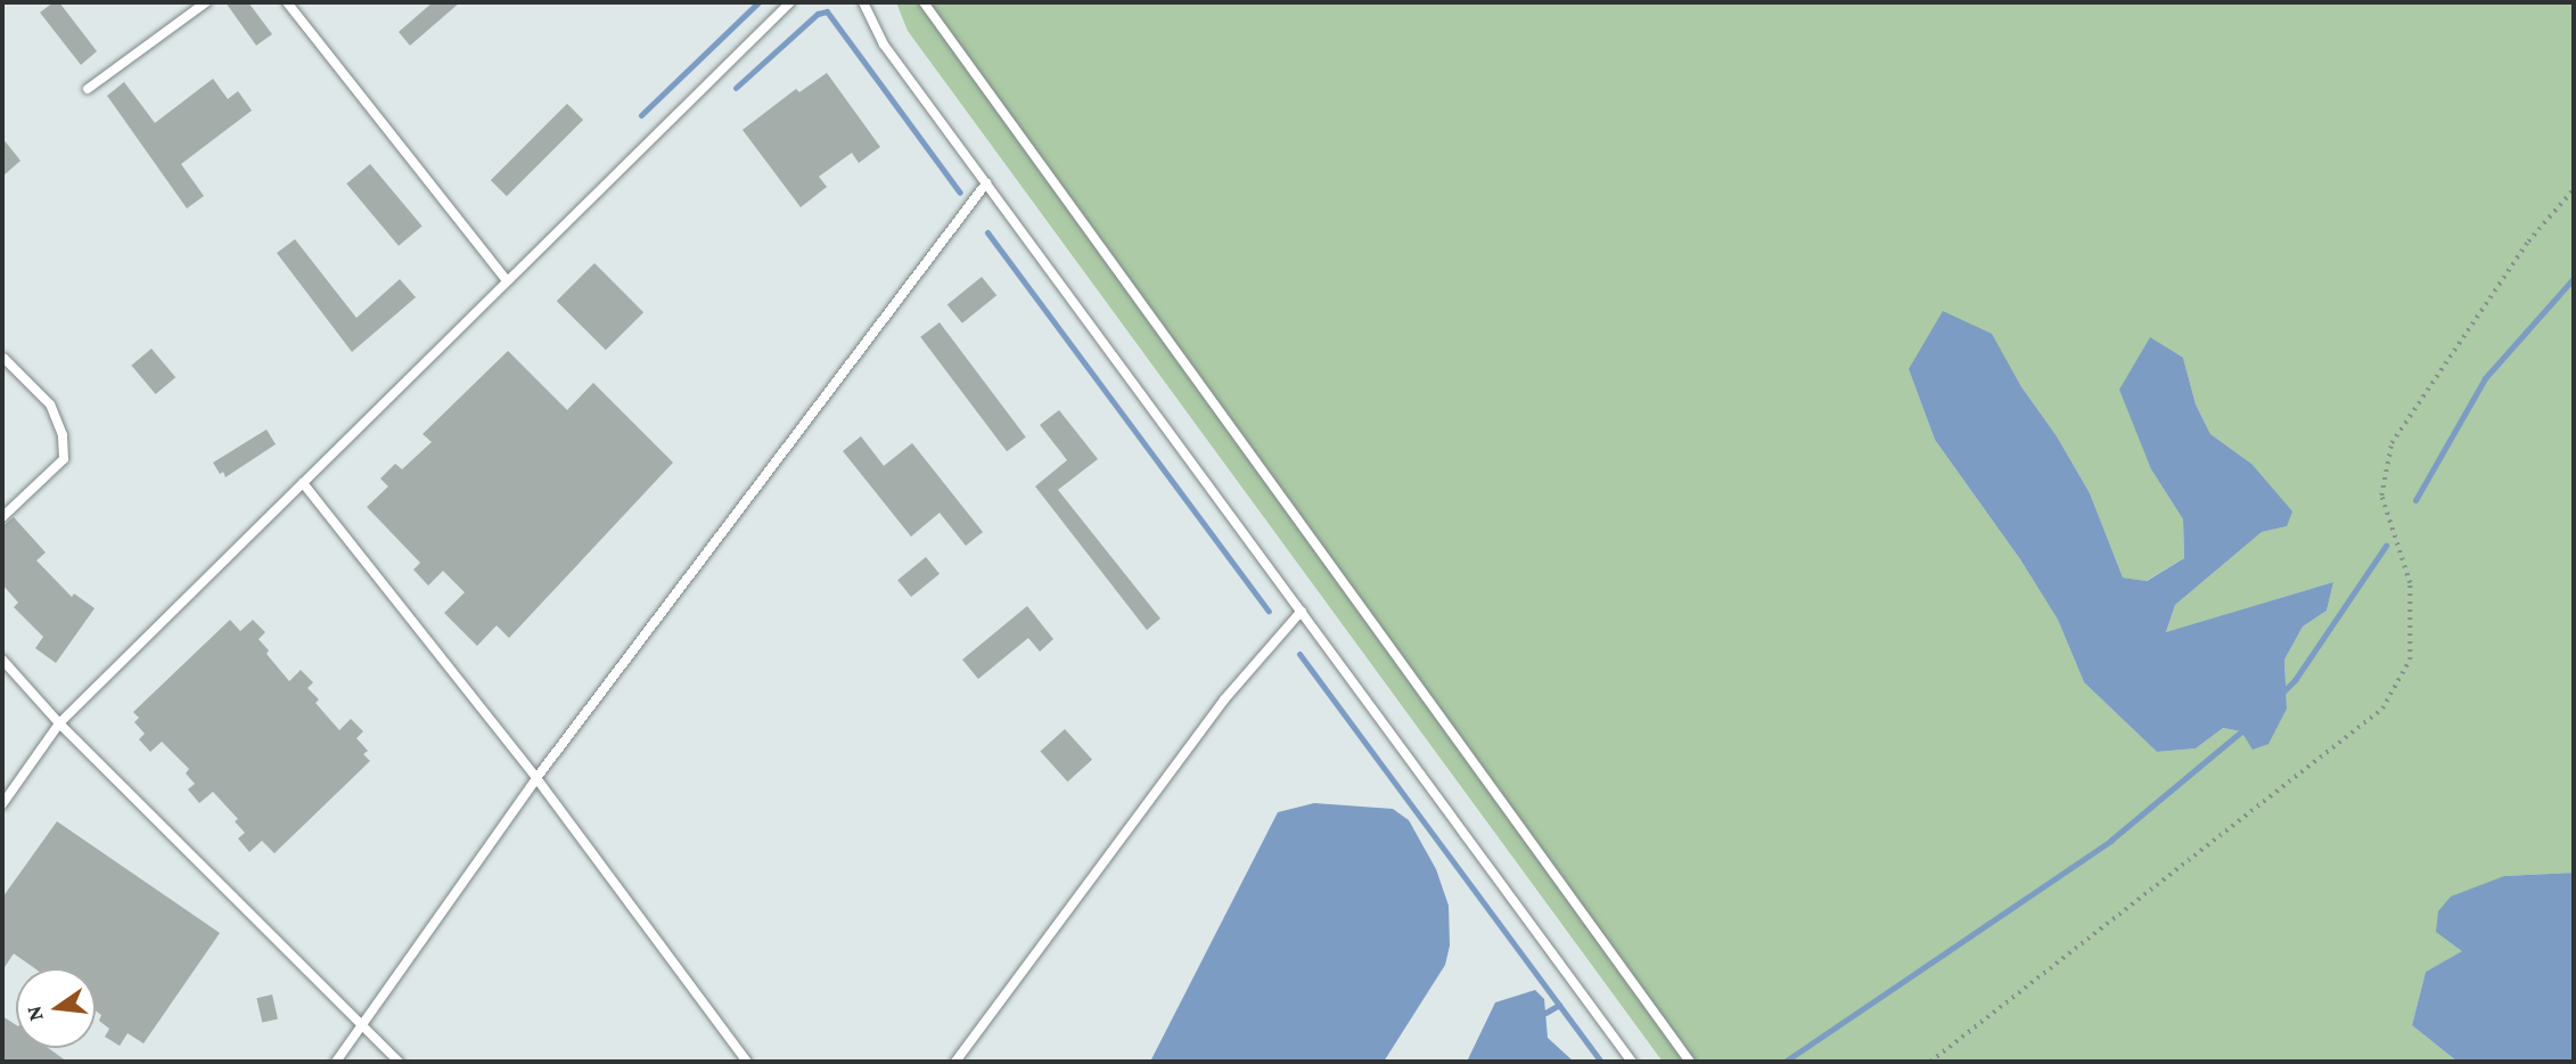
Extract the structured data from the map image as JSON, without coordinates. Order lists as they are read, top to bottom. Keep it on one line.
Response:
{"north":"left"}
